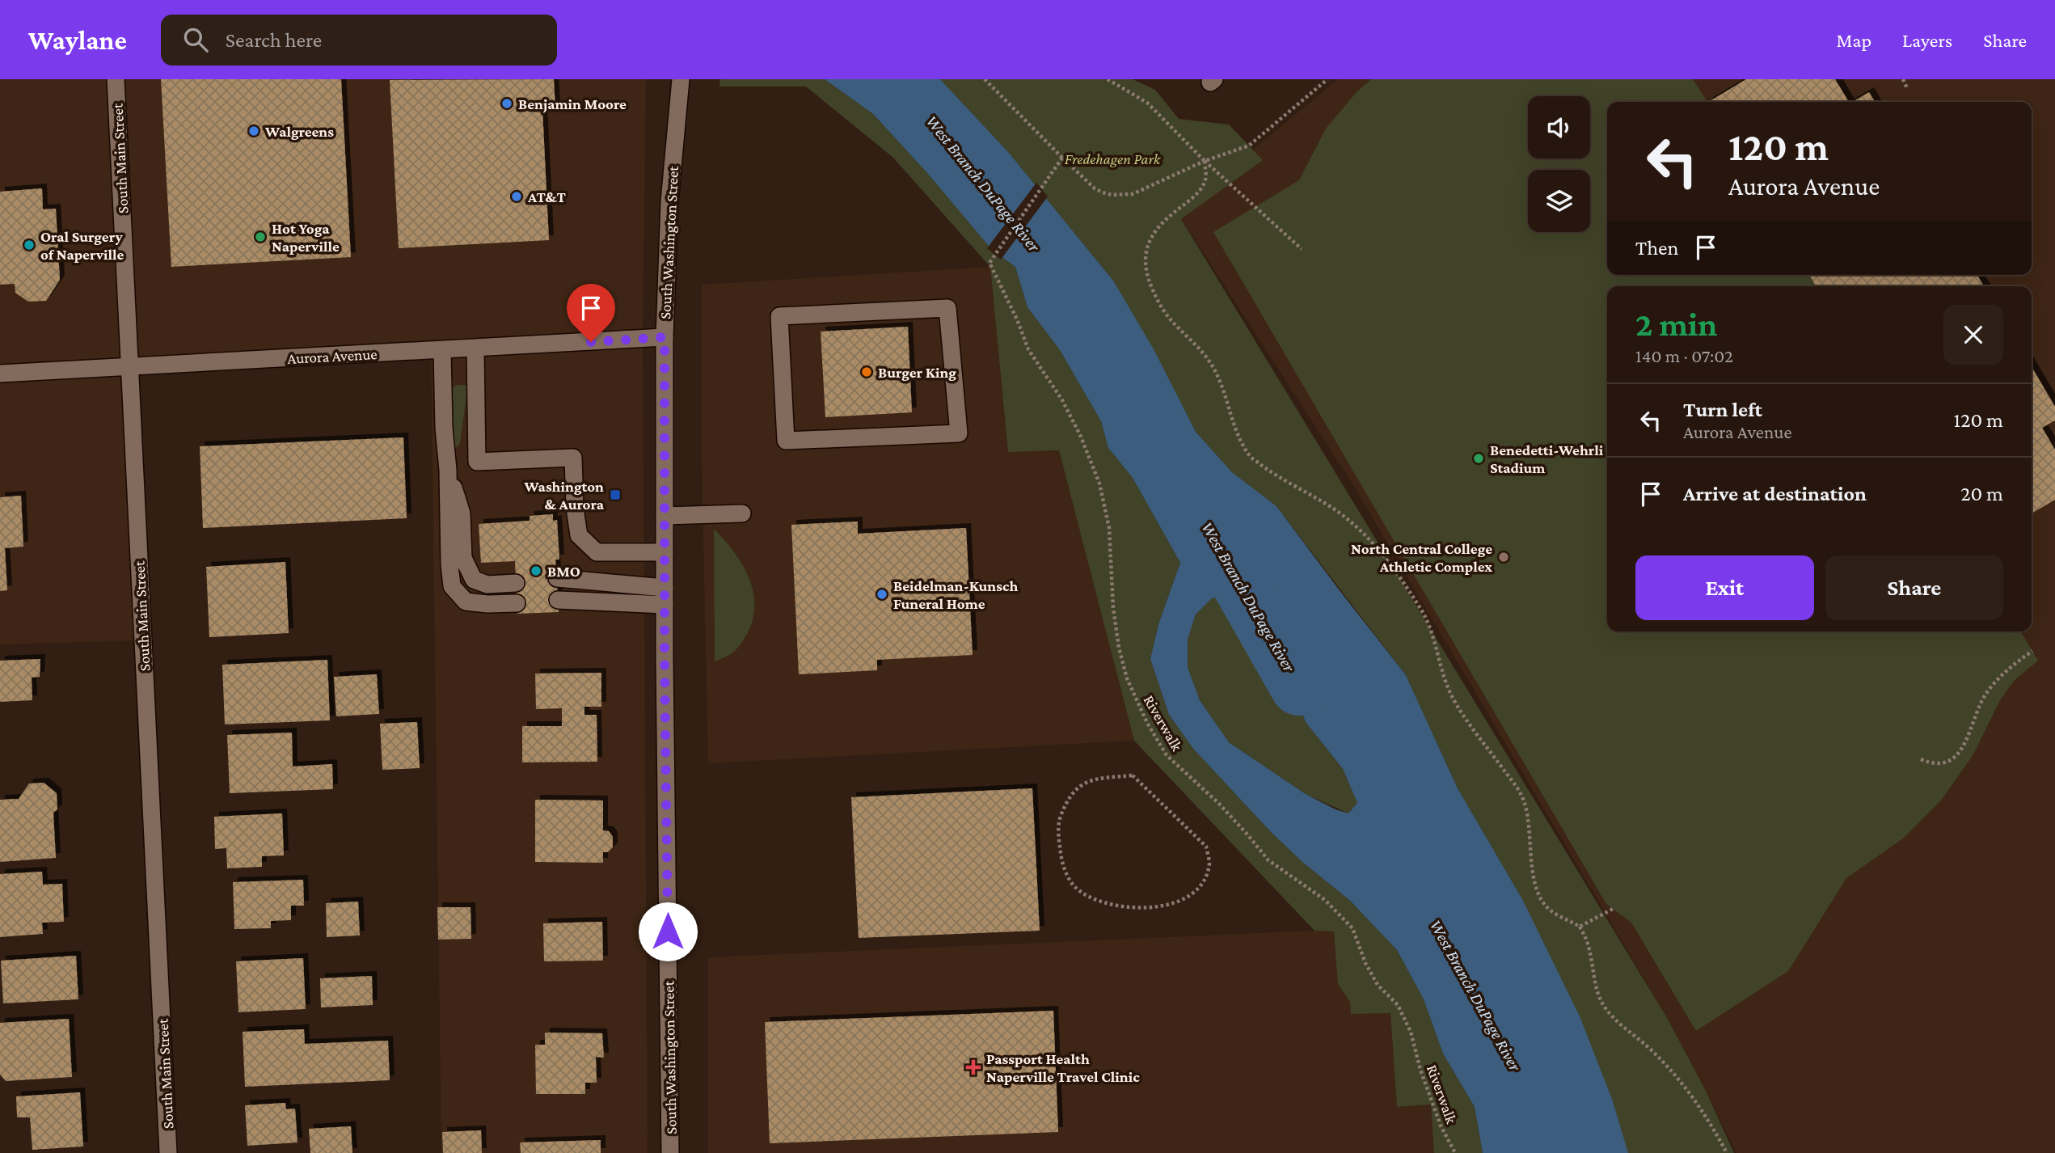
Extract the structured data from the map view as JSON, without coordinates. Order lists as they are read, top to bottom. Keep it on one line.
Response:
{"streets":{"main road":["South Main Street","South Washington Street","Aurora Avenue"],"path":["Riverwalk"]},"crossings":[["South Main Street","Aurora Avenue"],["South Washington Street","Aurora Avenue"]],"water":["West Branch DuPage River"],"parks":["Fredehagen Park"],"places":{"other":["Benjamin Moore","Walgreens","AT&T","Hot Yoga Naperville","Oral Surgery of Naperville","Burger King","Benedetti-Wehrli Stadium","North Central College Athletic Complex","BMO","Beidelman-Kunsch Funeral Home"],"transit":["Washington & Aurora"],"health":["Passport Health Naperville Travel Clinic"]},"page":{"header":"Waylane","search":"Search here","nav":["Map","Layers","Share"],"turn":["120 m","Aurora Avenue"],"then":"Then","heading":["2 min","140 m · 07:02"],"list":[{"name":"Turn left","note":"Aurora Avenue","value":"120 m"},{"name":"Arrive at destination","value":"20 m"}],"buttons":["Exit","Share"]}}
